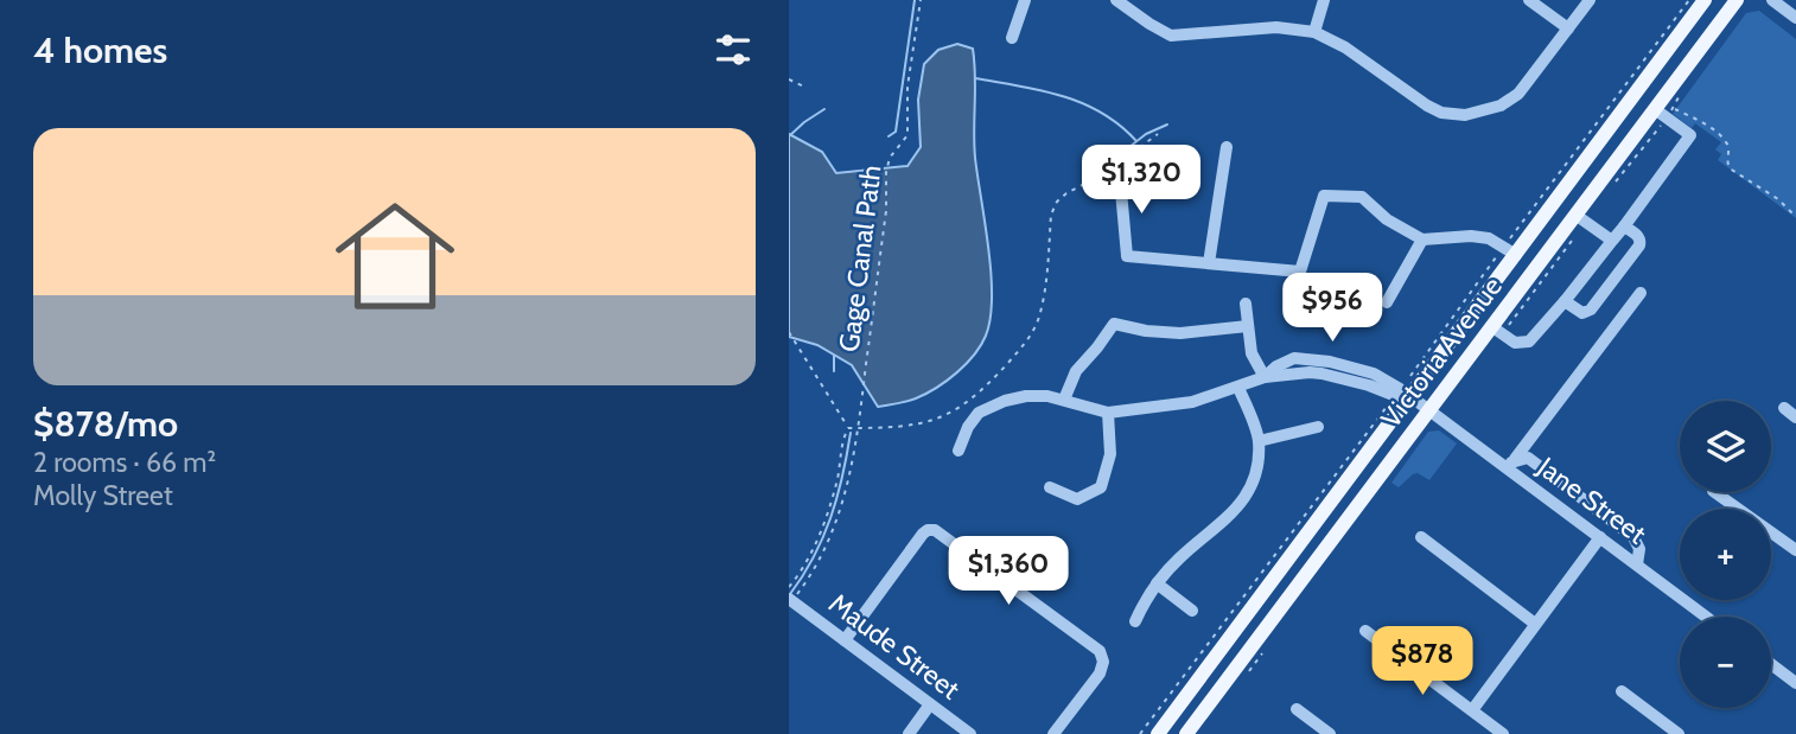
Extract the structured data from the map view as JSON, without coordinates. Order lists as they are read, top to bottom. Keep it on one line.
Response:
{"streets":{"main road":["Victoria Avenue"],"street":["Jane Street","Maude Street"],"path":["Gage Canal Path"]},"crossings":[["Gage Canal Path","Maude Street"],["Victoria Avenue","Jane Street"]],"page":{"heading":"4 homes","list":[{"name":"$878/mo","note":"2 rooms · 66 m² · Molly Street"}],"price":["$1,320","$956","$1,360","$878"],"map_buttons":["+","−"]}}
